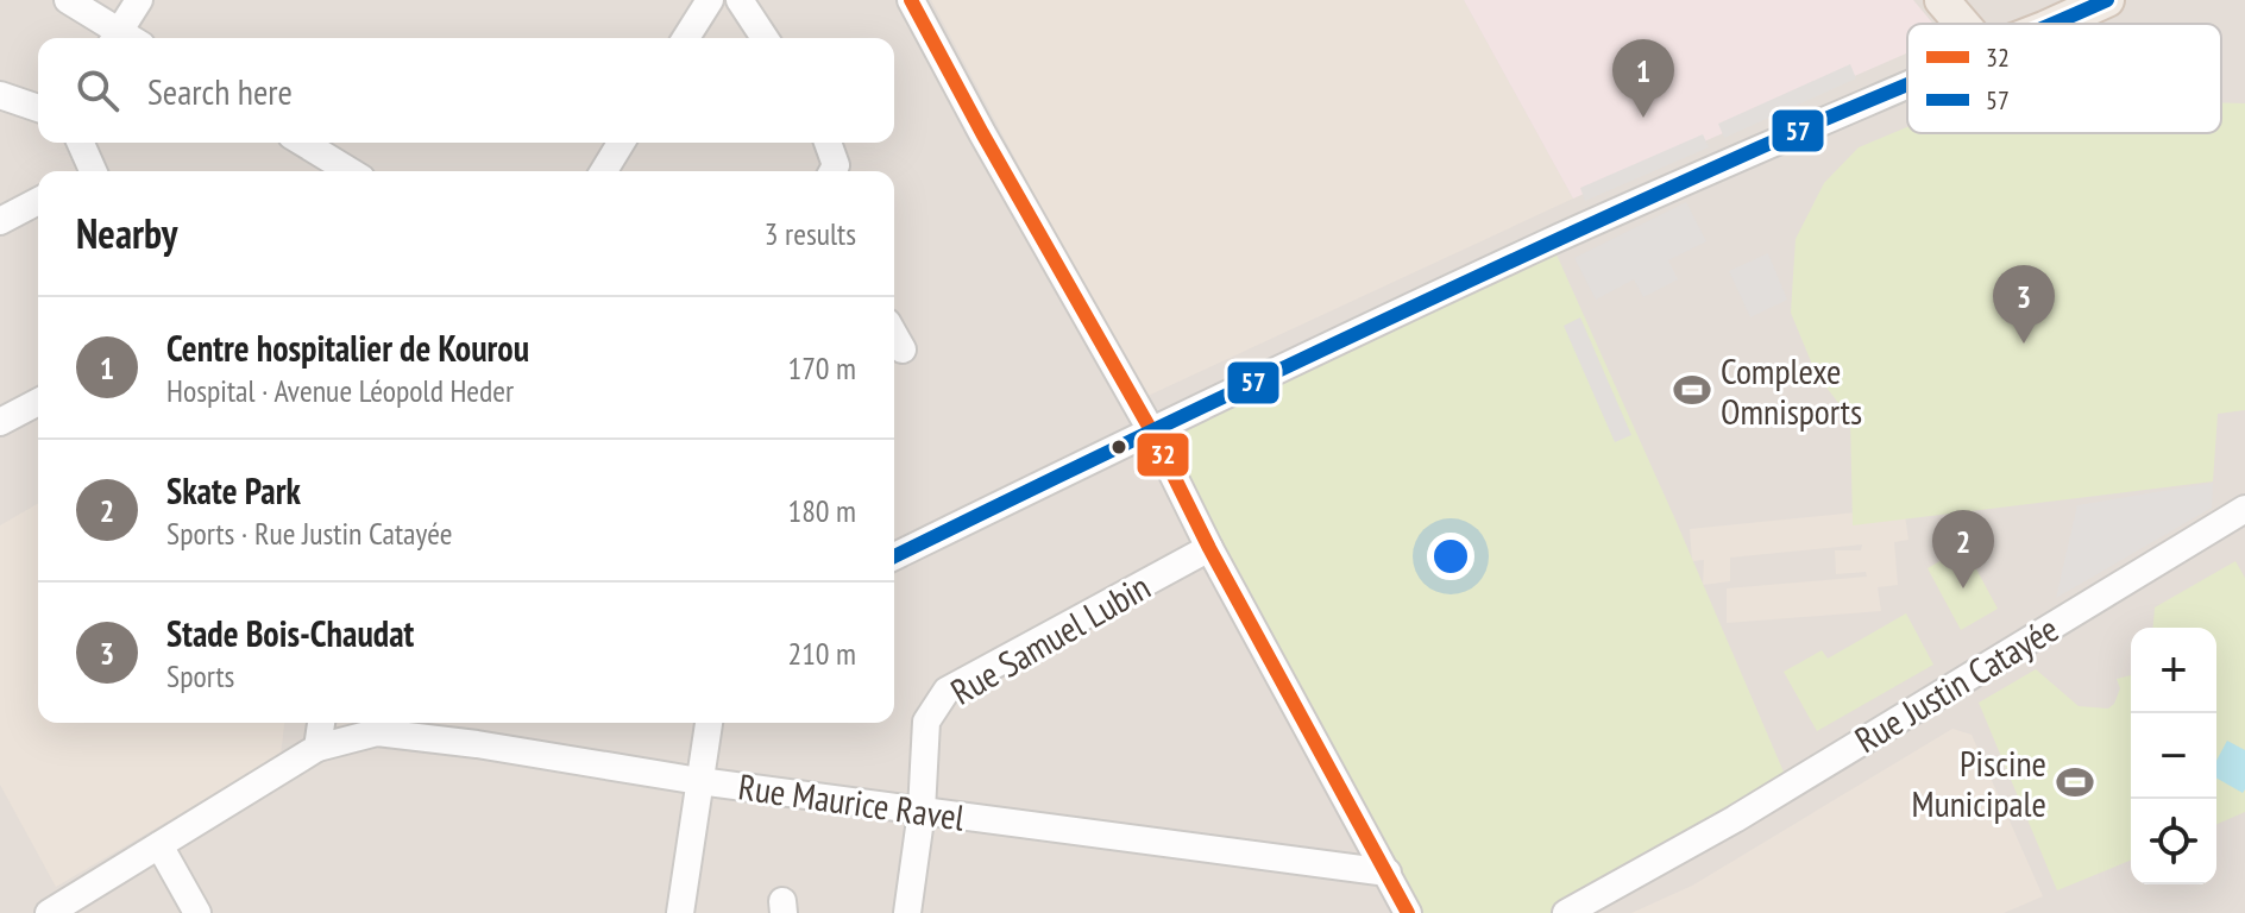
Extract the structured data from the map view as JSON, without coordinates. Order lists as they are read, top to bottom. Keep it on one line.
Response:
{"streets":{"street":["Rue Samuel Lubin","Rue Justin Catayée","Rue Maurice Ravel"]},"crossings":[["Rue Samuel Lubin","Rue Maurice Ravel"]],"places":{"sports":["Complexe Omnisports","Piscine Municipale"]},"lines":["transit line 32","transit line 57"],"legend":["32","57"],"page":{"search":"Search here","pins":["1","3","2"],"heading":["Nearby","3 results"],"list":[{"mark":"1","name":"Centre hospitalier de Kourou","note":"Hospital · Avenue Léopold Heder","value":"170 m"},{"mark":"2","name":"Skate Park","note":"Sports · Rue Justin Catayée","value":"180 m"},{"mark":"3","name":"Stade Bois-Chaudat","note":"Sports","value":"210 m"}],"map_buttons":["+","−"]}}
